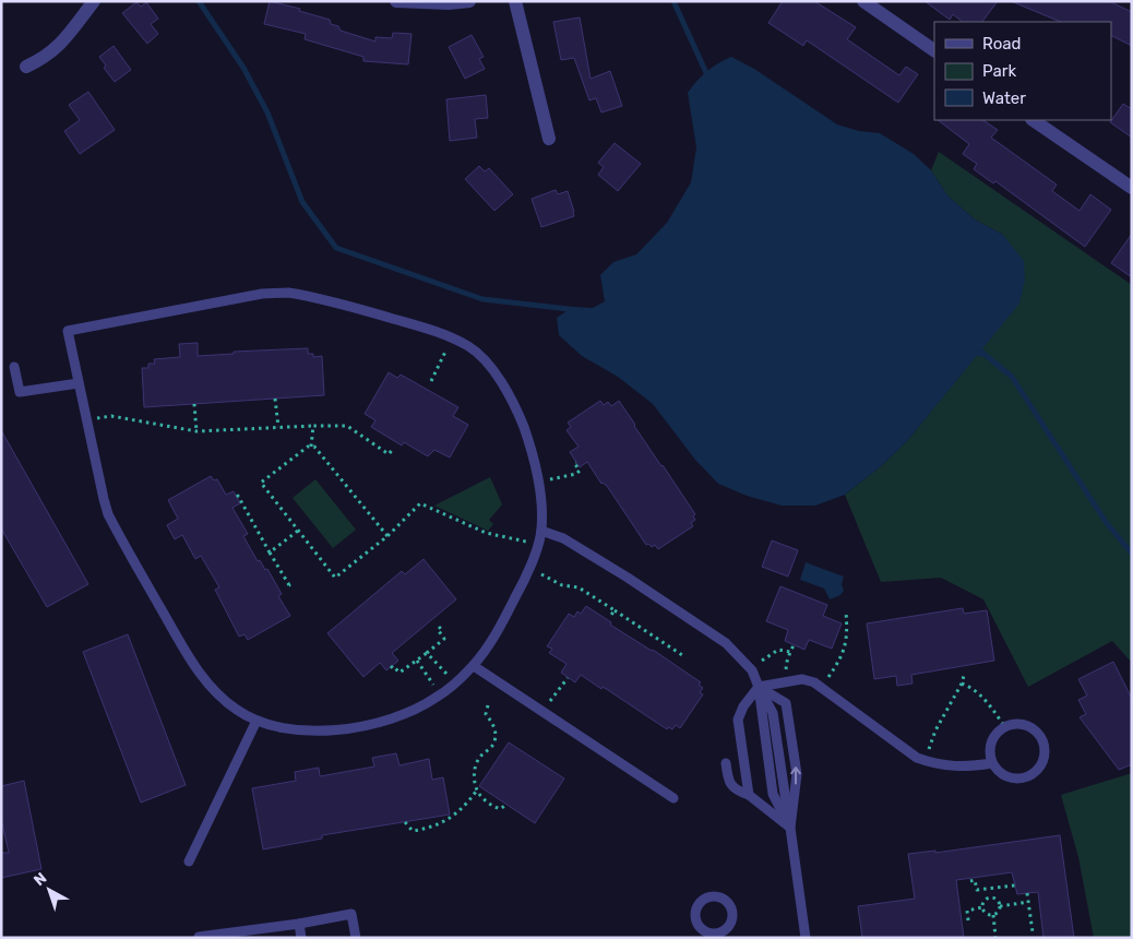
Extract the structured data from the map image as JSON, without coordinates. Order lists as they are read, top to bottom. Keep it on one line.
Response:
{"legend":["Road","Park","Water"],"north":"top left"}
